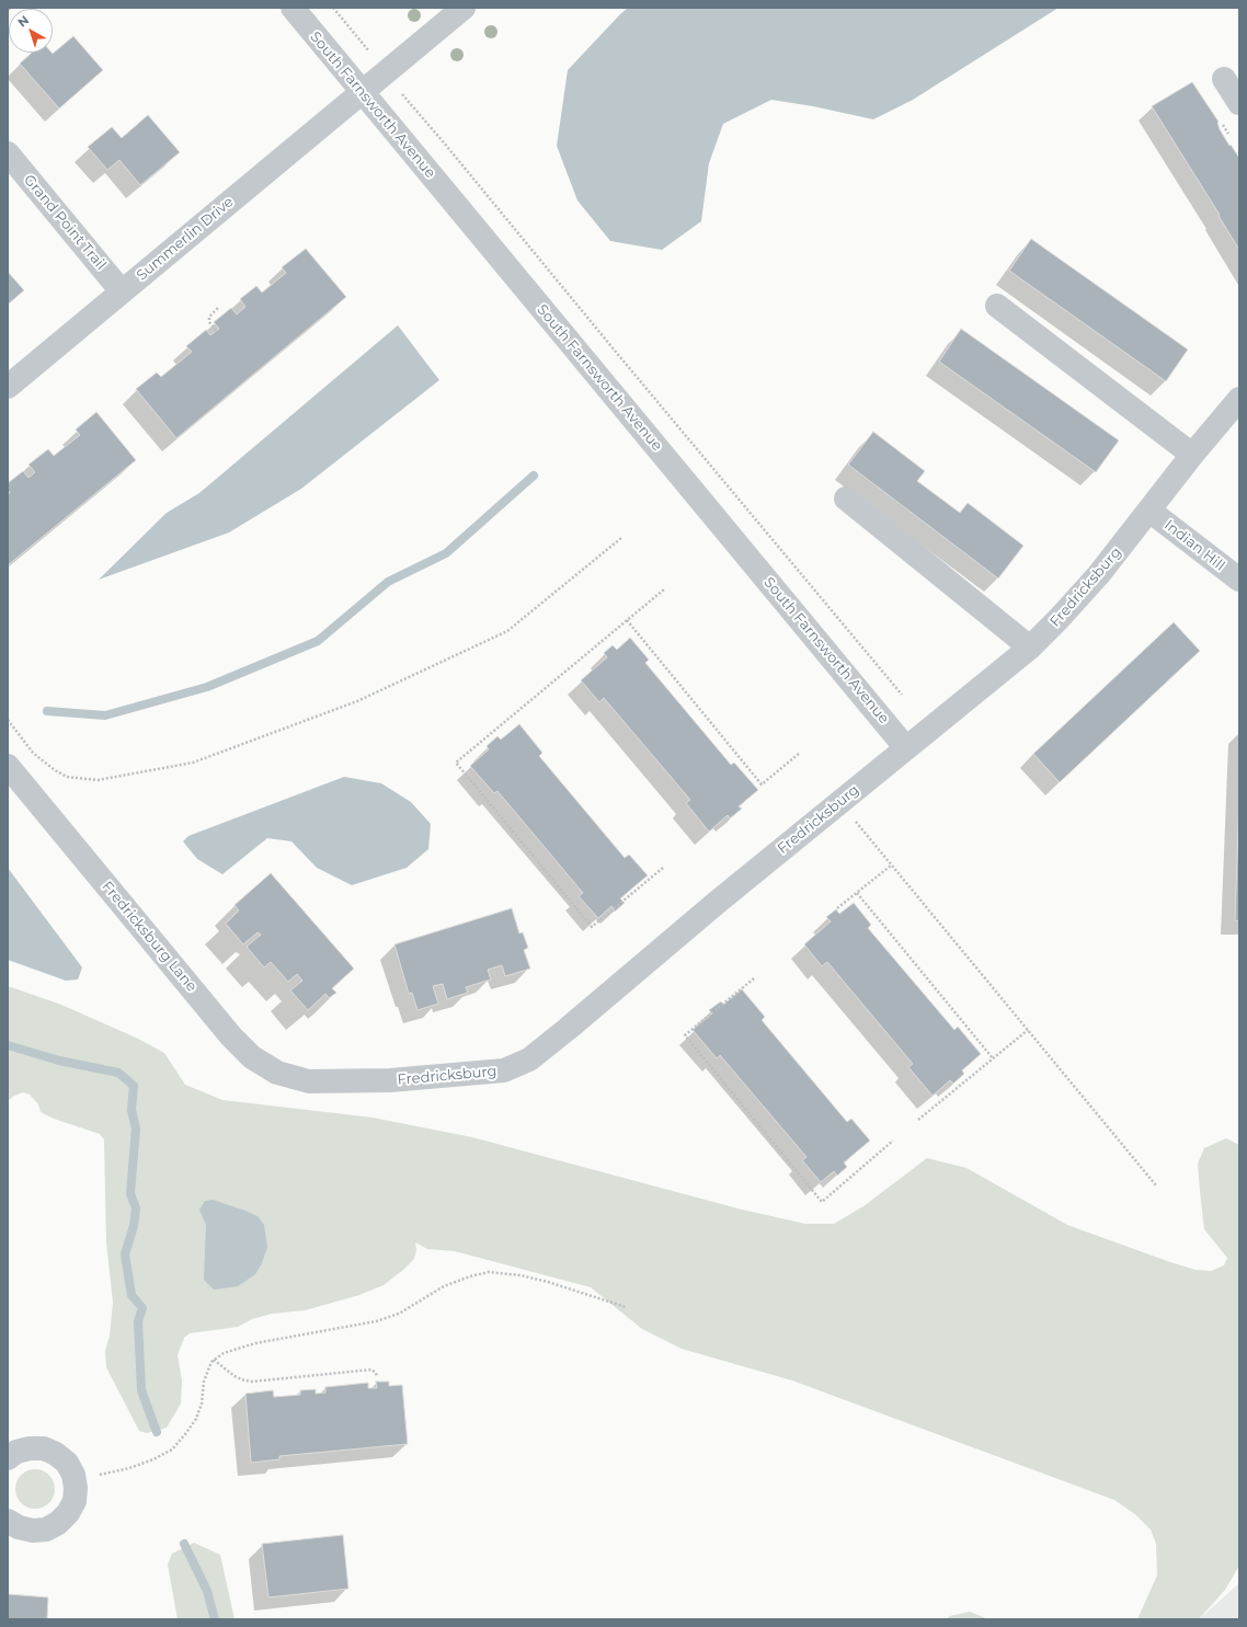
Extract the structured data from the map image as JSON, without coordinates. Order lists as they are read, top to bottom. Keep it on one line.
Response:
{"streets":{"street":["South Farnsworth Avenue","Grand Point Trail","Summerlin Drive","Indian Hill","Fredricksburg","Fredricksburg Lane"]},"crossings":[["South Farnsworth Avenue","Summerlin Drive"],["South Farnsworth Avenue","Fredricksburg"],["Grand Point Trail","Summerlin Drive"],["Indian Hill","Fredricksburg"],["Fredricksburg","Fredricksburg Lane"]],"north":"top left"}
